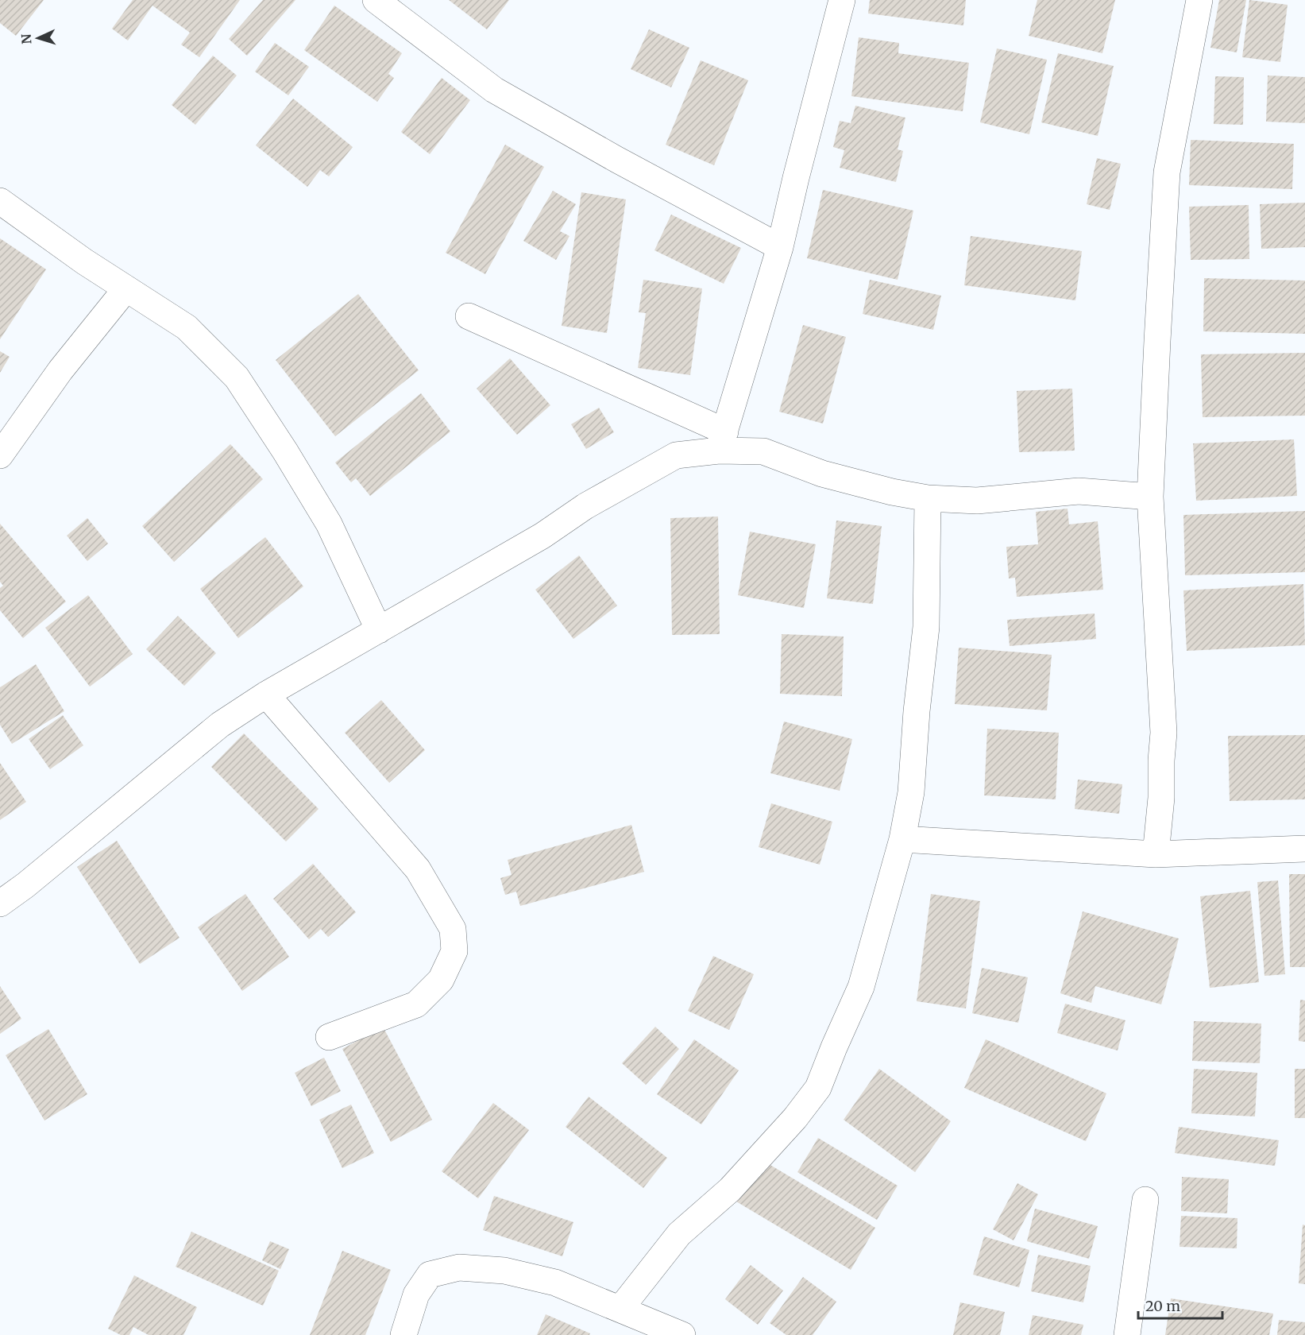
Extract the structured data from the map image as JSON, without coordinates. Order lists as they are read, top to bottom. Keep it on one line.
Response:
{"scale_bar":"20 m","north":"left"}
